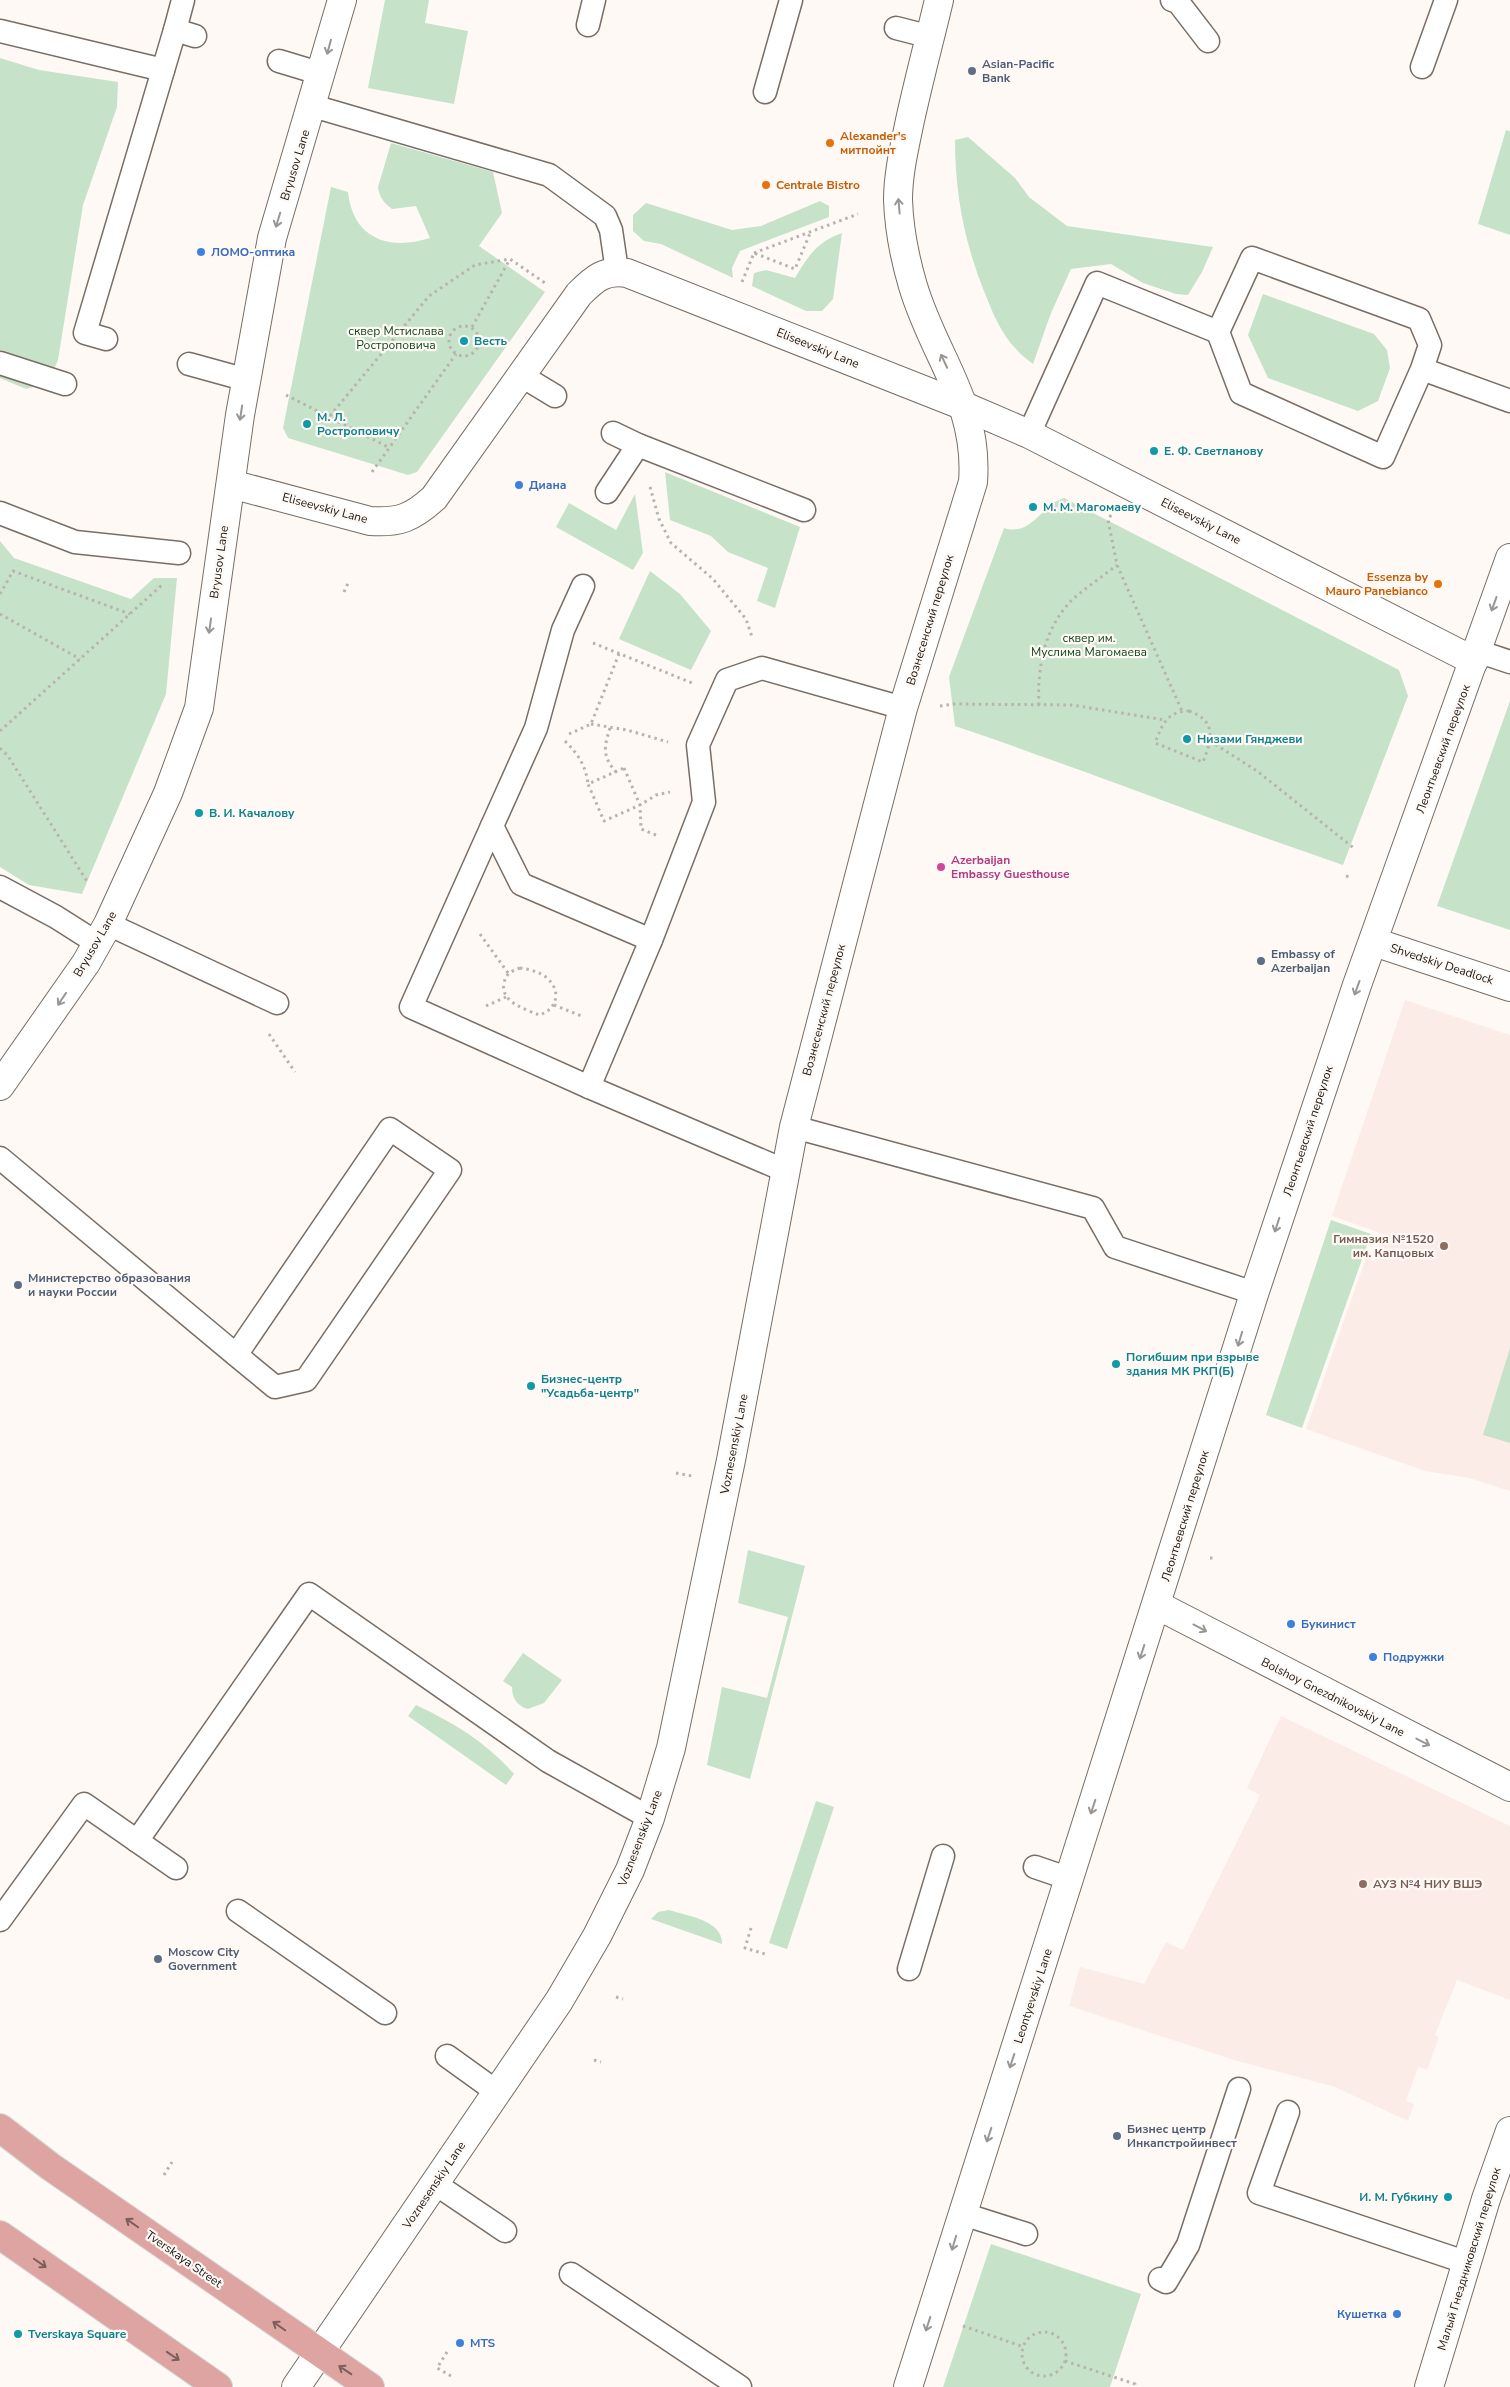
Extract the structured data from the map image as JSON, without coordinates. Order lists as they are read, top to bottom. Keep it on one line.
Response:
{"streets":{"main road":["Tverskaya Street"],"street":["Bryusov Lane","Eliseevskiy Lane","Вознесенский переулок","Леонтьевский переулок","Shvedskiy Deadlock","Voznesenskiy Lane","Bolshoy Gnezdnikovskiy Lane","Leontyevskiy Lane","Малый Гнездниковский переулок"]},"crossings":[["Bryusov Lane","Eliseevskiy Lane"],["Eliseevskiy Lane","Вознесенский переулок"],["Eliseevskiy Lane","Леонтьевский переулок"],["Вознесенский переулок","Voznesenskiy Lane"],["Леонтьевский переулок","Shvedskiy Deadlock"],["Леонтьевский переулок","Bolshoy Gnezdnikovskiy Lane"],["Леонтьевский переулок","Leontyevskiy Lane"],["Voznesenskiy Lane","Tverskaya Street"],["Bolshoy Gnezdnikovskiy Lane","Leontyevskiy Lane"]],"one_way":["Bryusov Lane","Леонтьевский переулок","Bolshoy Gnezdnikovskiy Lane","Leontyevskiy Lane"],"parks":["сквер Мстислава Ростроповича","сквер им. Муслима Магомаева"],"places":["Asian-Pacific Bank","Alexander's митпойнт","Centrale Bistro","ЛОМО-оптика","Весть","М. Л. Ростроповичу","Е. Ф. Светланову","Диана","М. М. Магомаеву","Essenza by Mauro Panebianco","Низами Гянджеви","В. И. Качалову","Azerbaijan Embassy Guesthouse","Embassy of Azerbaijan","Гимназия №1520 им. Капцовых","Министерство образования и науки России","Погибшим при взрыве здания МК РКП(Б)","Бизнес-центр \"Усадьба-центр\"","Букинист","Подружки","АУЗ №4 НИУ ВШЭ","Moscow City Government","Бизнес центр Инкапстройинвест","И. М. Губкину","Кушетка","Tverskaya Square","MTS"]}
